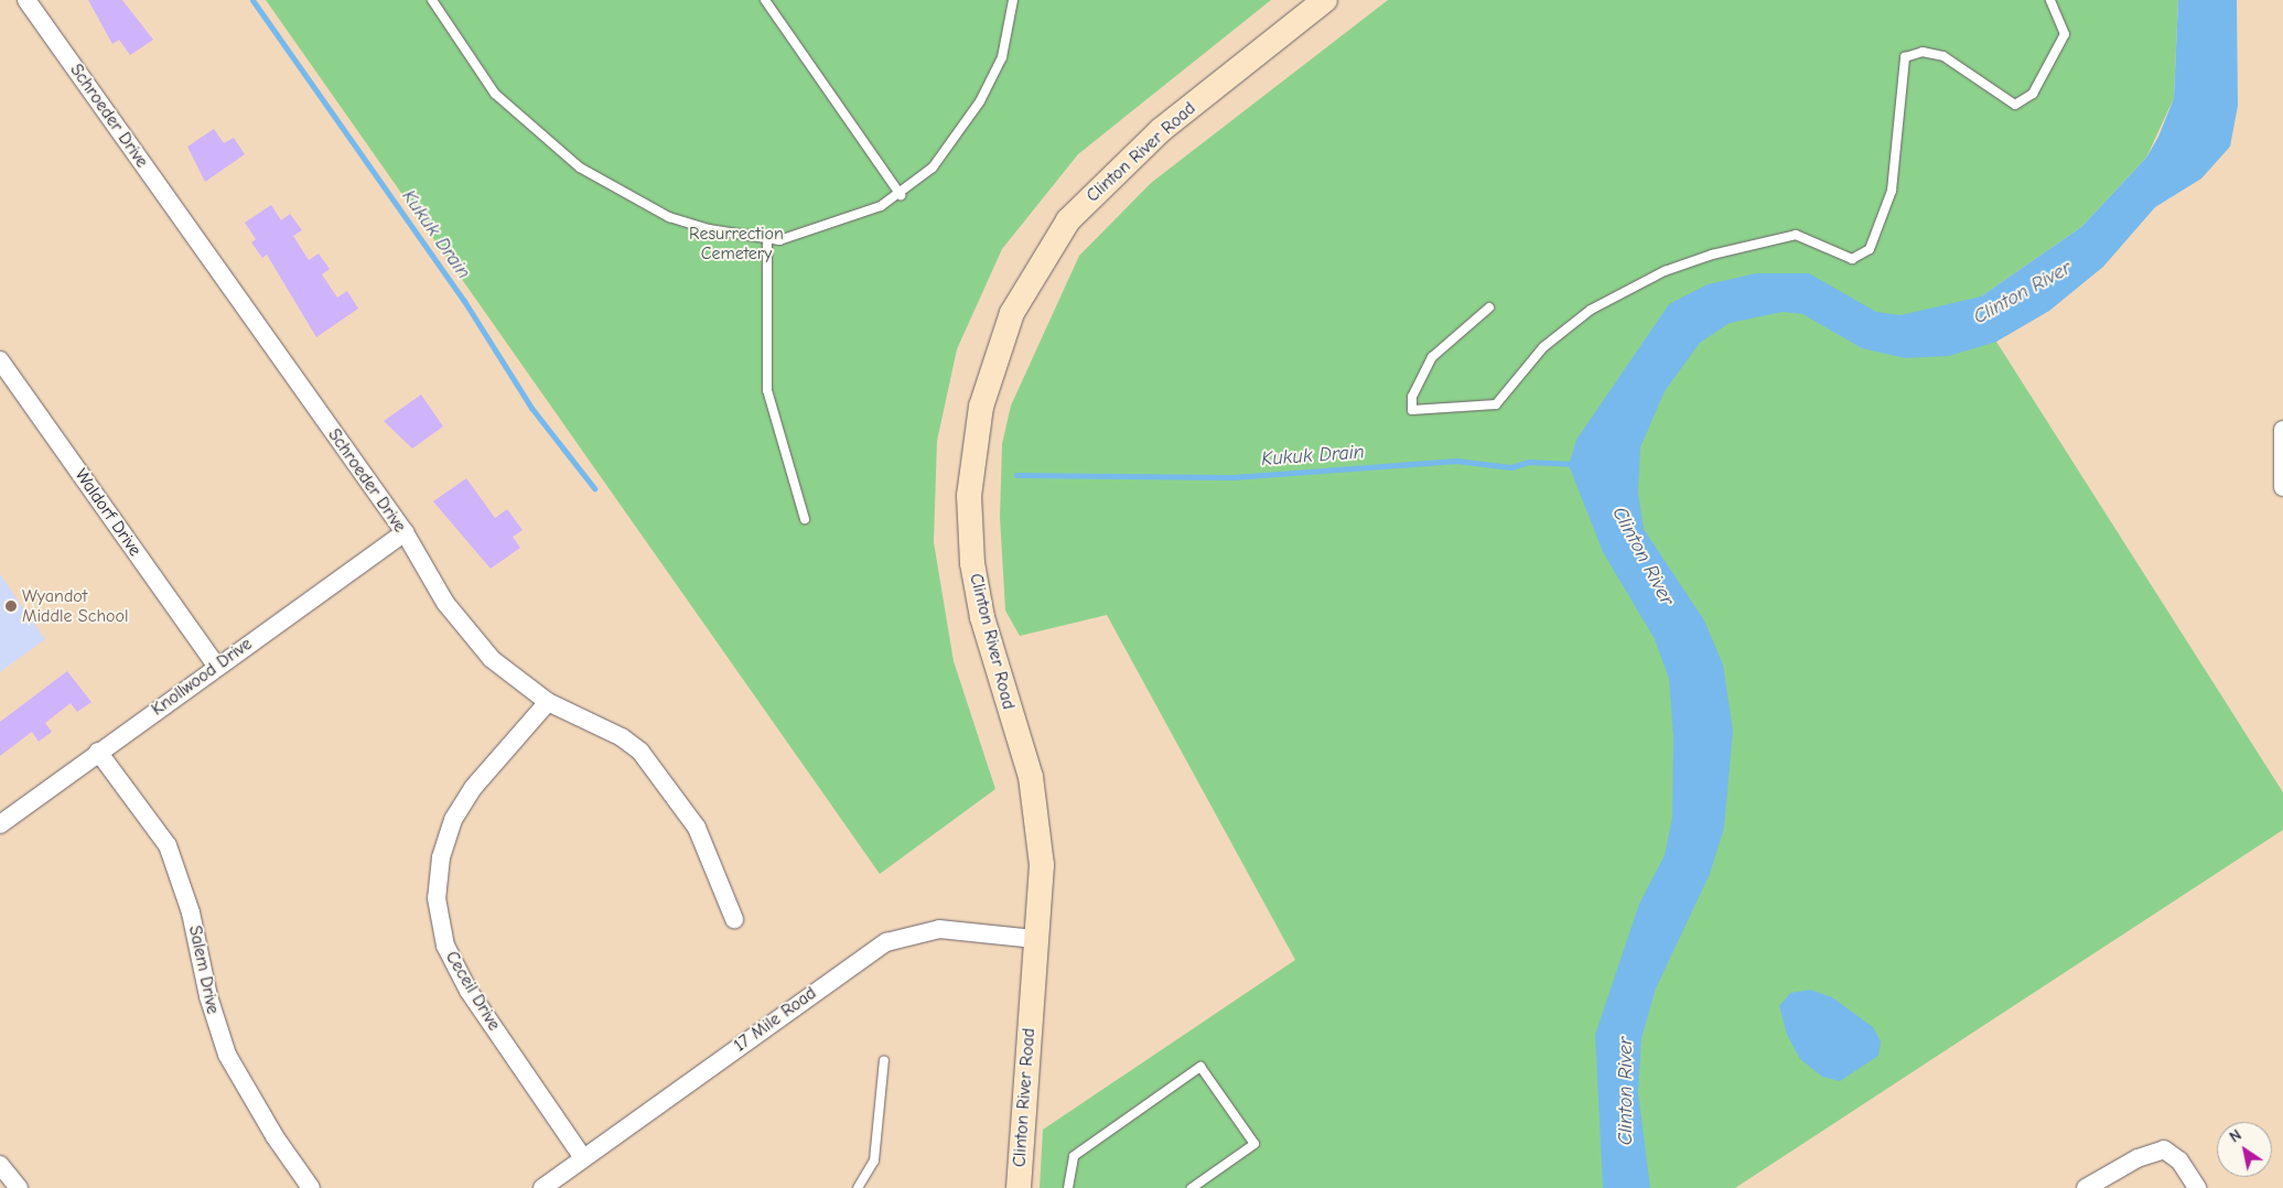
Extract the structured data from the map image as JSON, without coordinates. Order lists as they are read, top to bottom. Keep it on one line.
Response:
{"streets":{"street":["Schroeder Drive","Clinton River Road","Waldorf Drive","Knollwood Drive","Salem Drive","Ceceil Drive","17 Mile Road"]},"crossings":[["Schroeder Drive","Knollwood Drive"],["Schroeder Drive","Ceceil Drive"],["Clinton River Road","17 Mile Road"],["Waldorf Drive","Knollwood Drive"],["Knollwood Drive","Salem Drive"],["Ceceil Drive","17 Mile Road"]],"water":["Kukuk Drain","Clinton River"],"parks":["Resurrection Cemetery"],"places":["Wyandot Middle School"],"north":"top left"}
